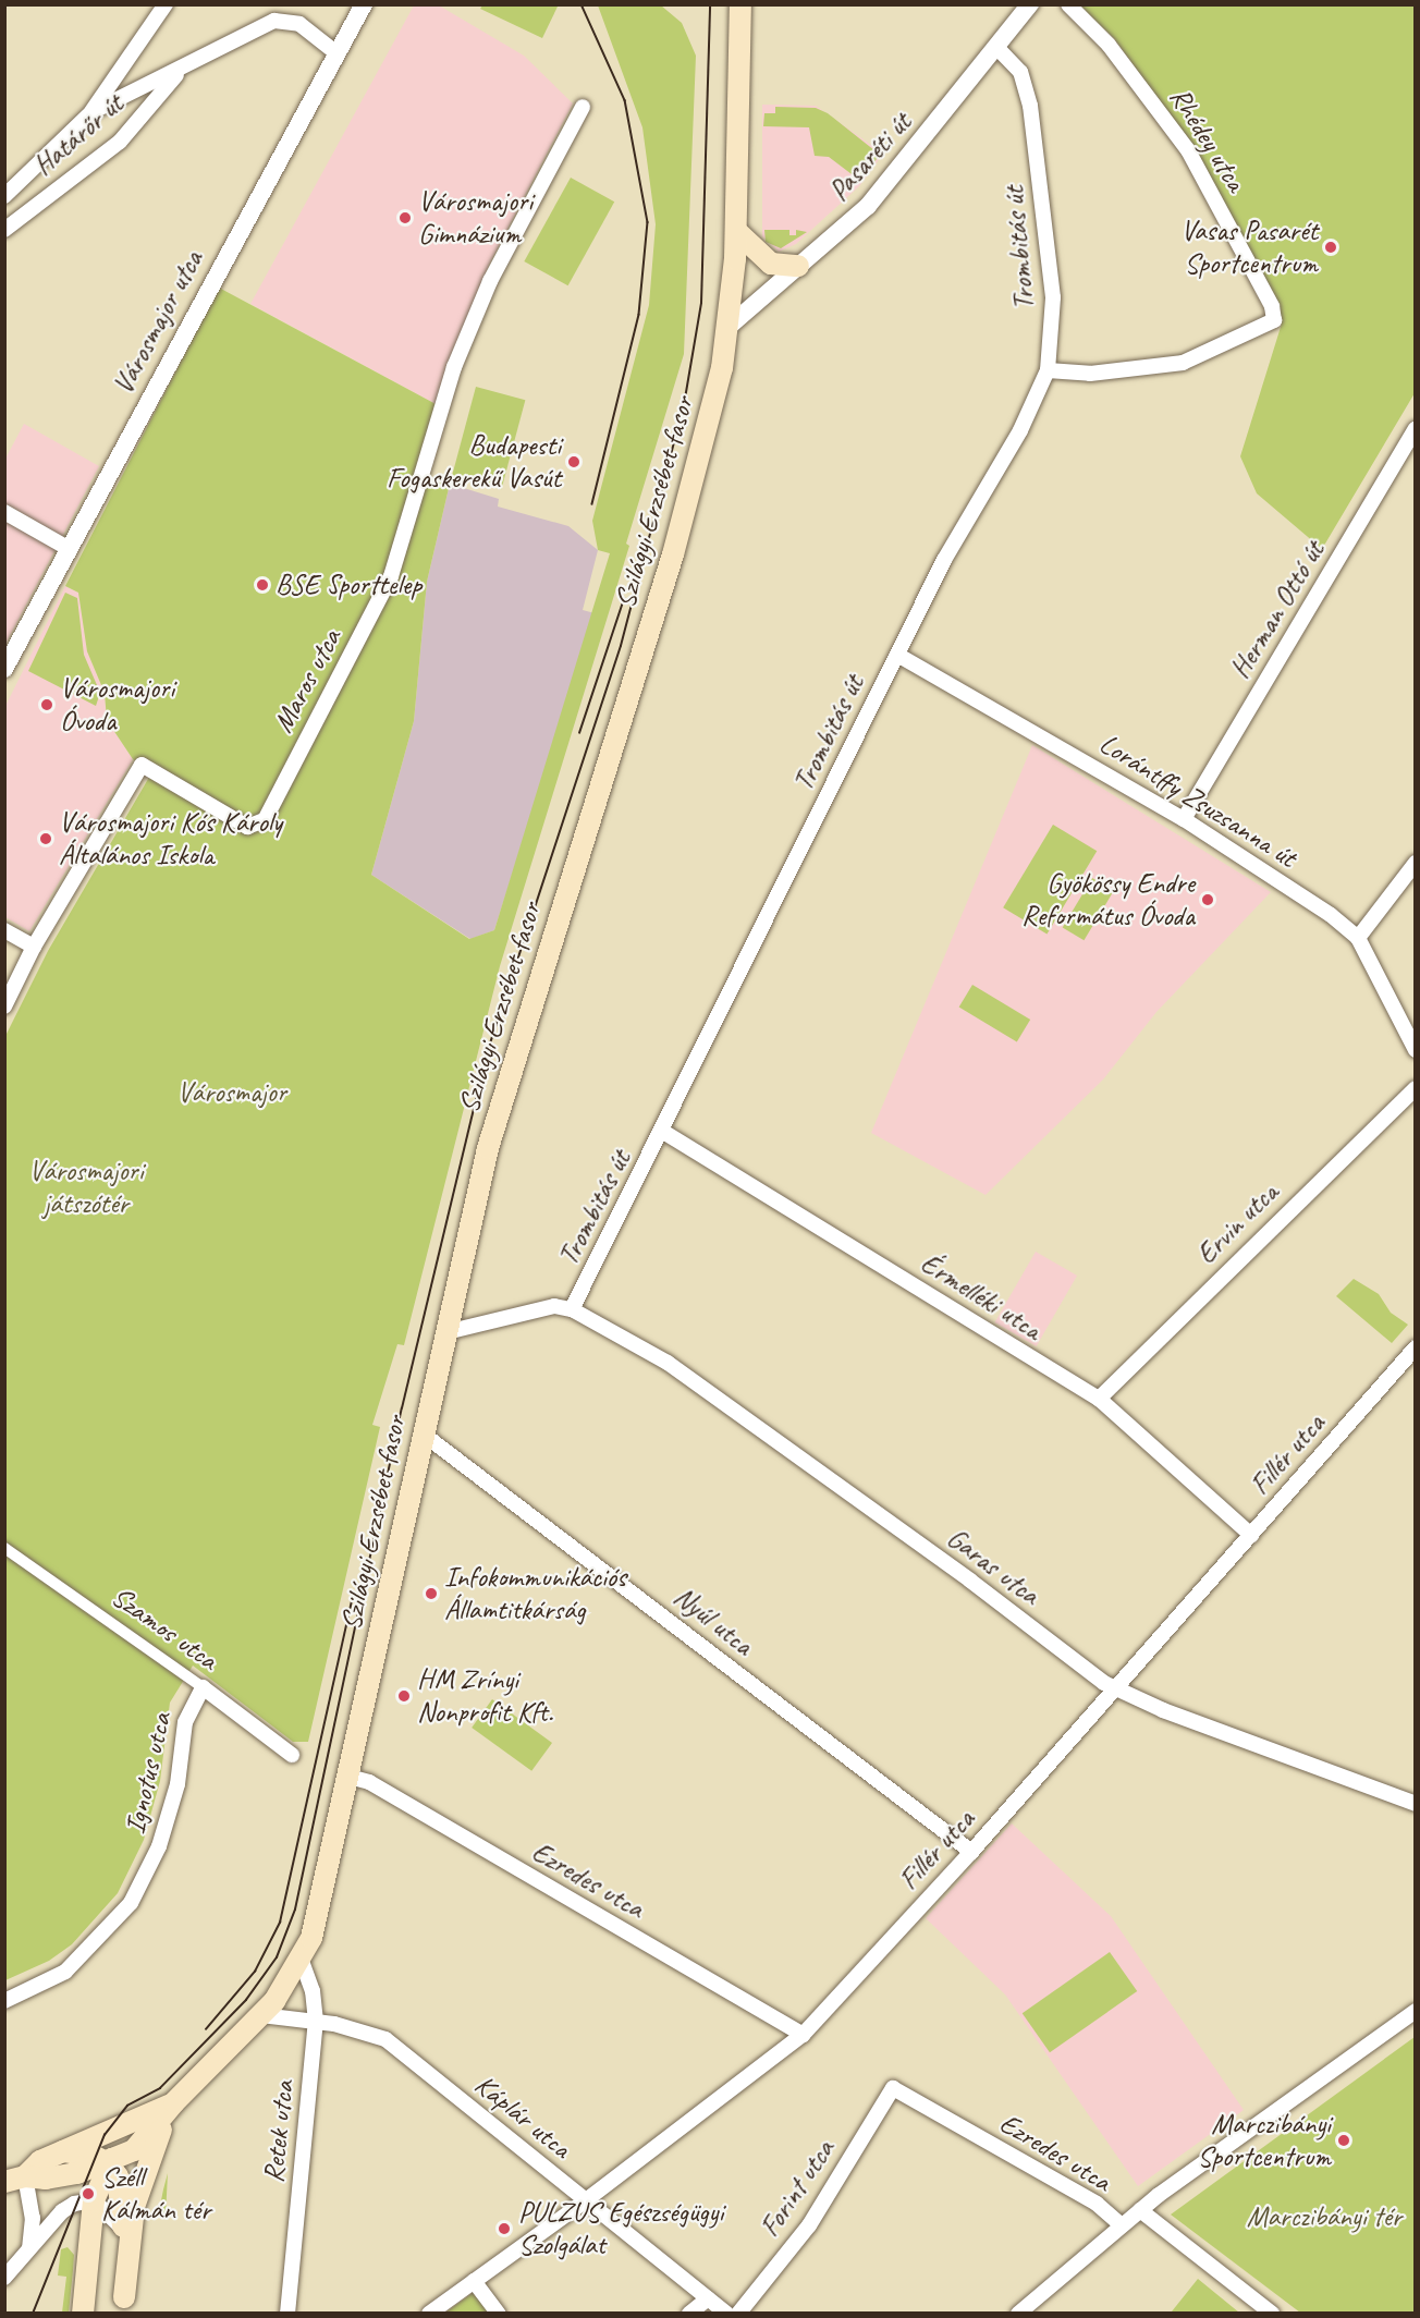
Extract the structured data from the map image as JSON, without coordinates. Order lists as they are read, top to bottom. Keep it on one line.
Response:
{"streets":{"main road":["Szilágyi Erzsébet fasor"],"street":["Határőr út","Rhédey utca","Pasaréti út","Trombitás út","Városmajor utca","Herman Ottó út","Maros utca","Lorántffy Zsuzsanna út","Ervin utca","Érmelléki utca","Fillér utca","Garas utca","Nyúl utca","Szamos utca","Ignotus utca","Ezredes utca","Káplár utca","Retek utca","Forint utca"]},"crossings":[["Határőr út","Városmajor utca"],["Rhédey utca","Trombitás út"],["Pasaréti út","Trombitás út"],["Pasaréti út","Szilágyi Erzsébet fasor"],["Trombitás út","Szilágyi Erzsébet fasor"],["Trombitás út","Lorántffy Zsuzsanna út"],["Trombitás út","Érmelléki utca"],["Trombitás út","Garas utca"],["Szilágyi Erzsébet fasor","Nyúl utca"],["Szilágyi Erzsébet fasor","Ezredes utca"],["Szilágyi Erzsébet fasor","Káplár utca"],["Szilágyi Erzsébet fasor","Retek utca"],["Herman Ottó út","Lorántffy Zsuzsanna út"],["Ervin utca","Érmelléki utca"],["Érmelléki utca","Fillér utca"],["Fillér utca","Garas utca"],["Fillér utca","Nyúl utca"],["Fillér utca","Ezredes utca"],["Fillér utca","Káplár utca"],["Szamos utca","Ignotus utca"],["Ezredes utca","Forint utca"],["Káplár utca","Retek utca"]],"parks":["Városmajor","Városmajori játszótér","Marczibányi tér"],"places":["Városmajori Gimnázium","Vasas Pasarét Sportcentrum","Budapesti Fogaskerekű Vasút","BSE Sporttelep","Városmajori Óvoda","Városmajori Kós Károly Általános Iskola","Gyökössy Endre Református Óvoda","Infokommunikációs Államtitkárság","HM Zrínyi Nonprofit Kft.","Marczibányi Sportcentrum","Széll Kálmán tér","PULZUS Egészségügyi Szolgálat"]}
